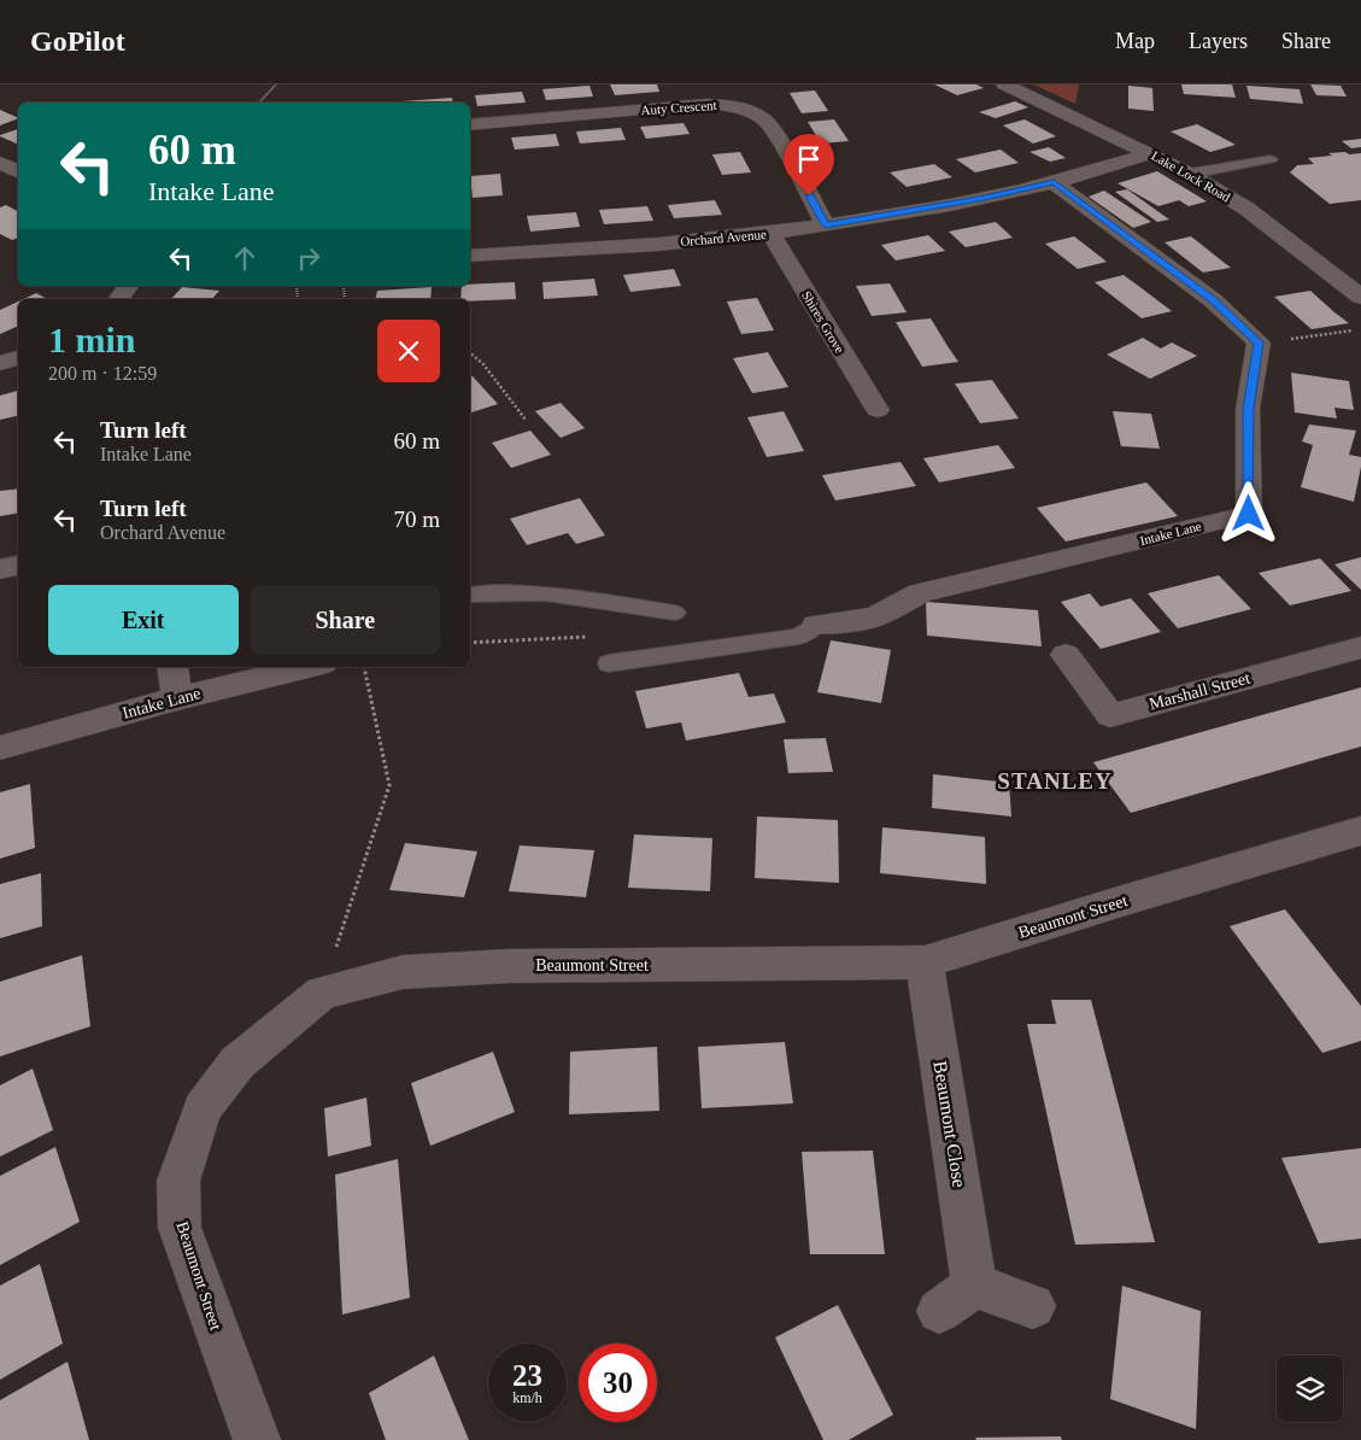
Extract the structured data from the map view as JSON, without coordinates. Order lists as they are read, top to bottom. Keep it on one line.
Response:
{"streets":{"street":["Auty Crescent","Lake Lock Road","Orchard Avenue","Shires Grove","Intake Lane","Marshall Street","Beaumont Street","Beaumont Close"]},"crossings":[["Auty Crescent","Orchard Avenue"],["Lake Lock Road","Orchard Avenue"],["Orchard Avenue","Shires Grove"],["Beaumont Street","Beaumont Close"]],"districts":["STANLEY"],"page":{"header":"GoPilot","nav":["Map","Layers","Share"],"turn":["60 m","Intake Lane"],"heading":["1 min","200 m · 12:59"],"list":[{"name":"Turn left","note":"Intake Lane","value":"60 m"},{"name":"Turn left","note":"Orchard Avenue","value":"70 m"}],"buttons":["Exit","Share"],"speed":"23 km/h","limit":"30"}}
